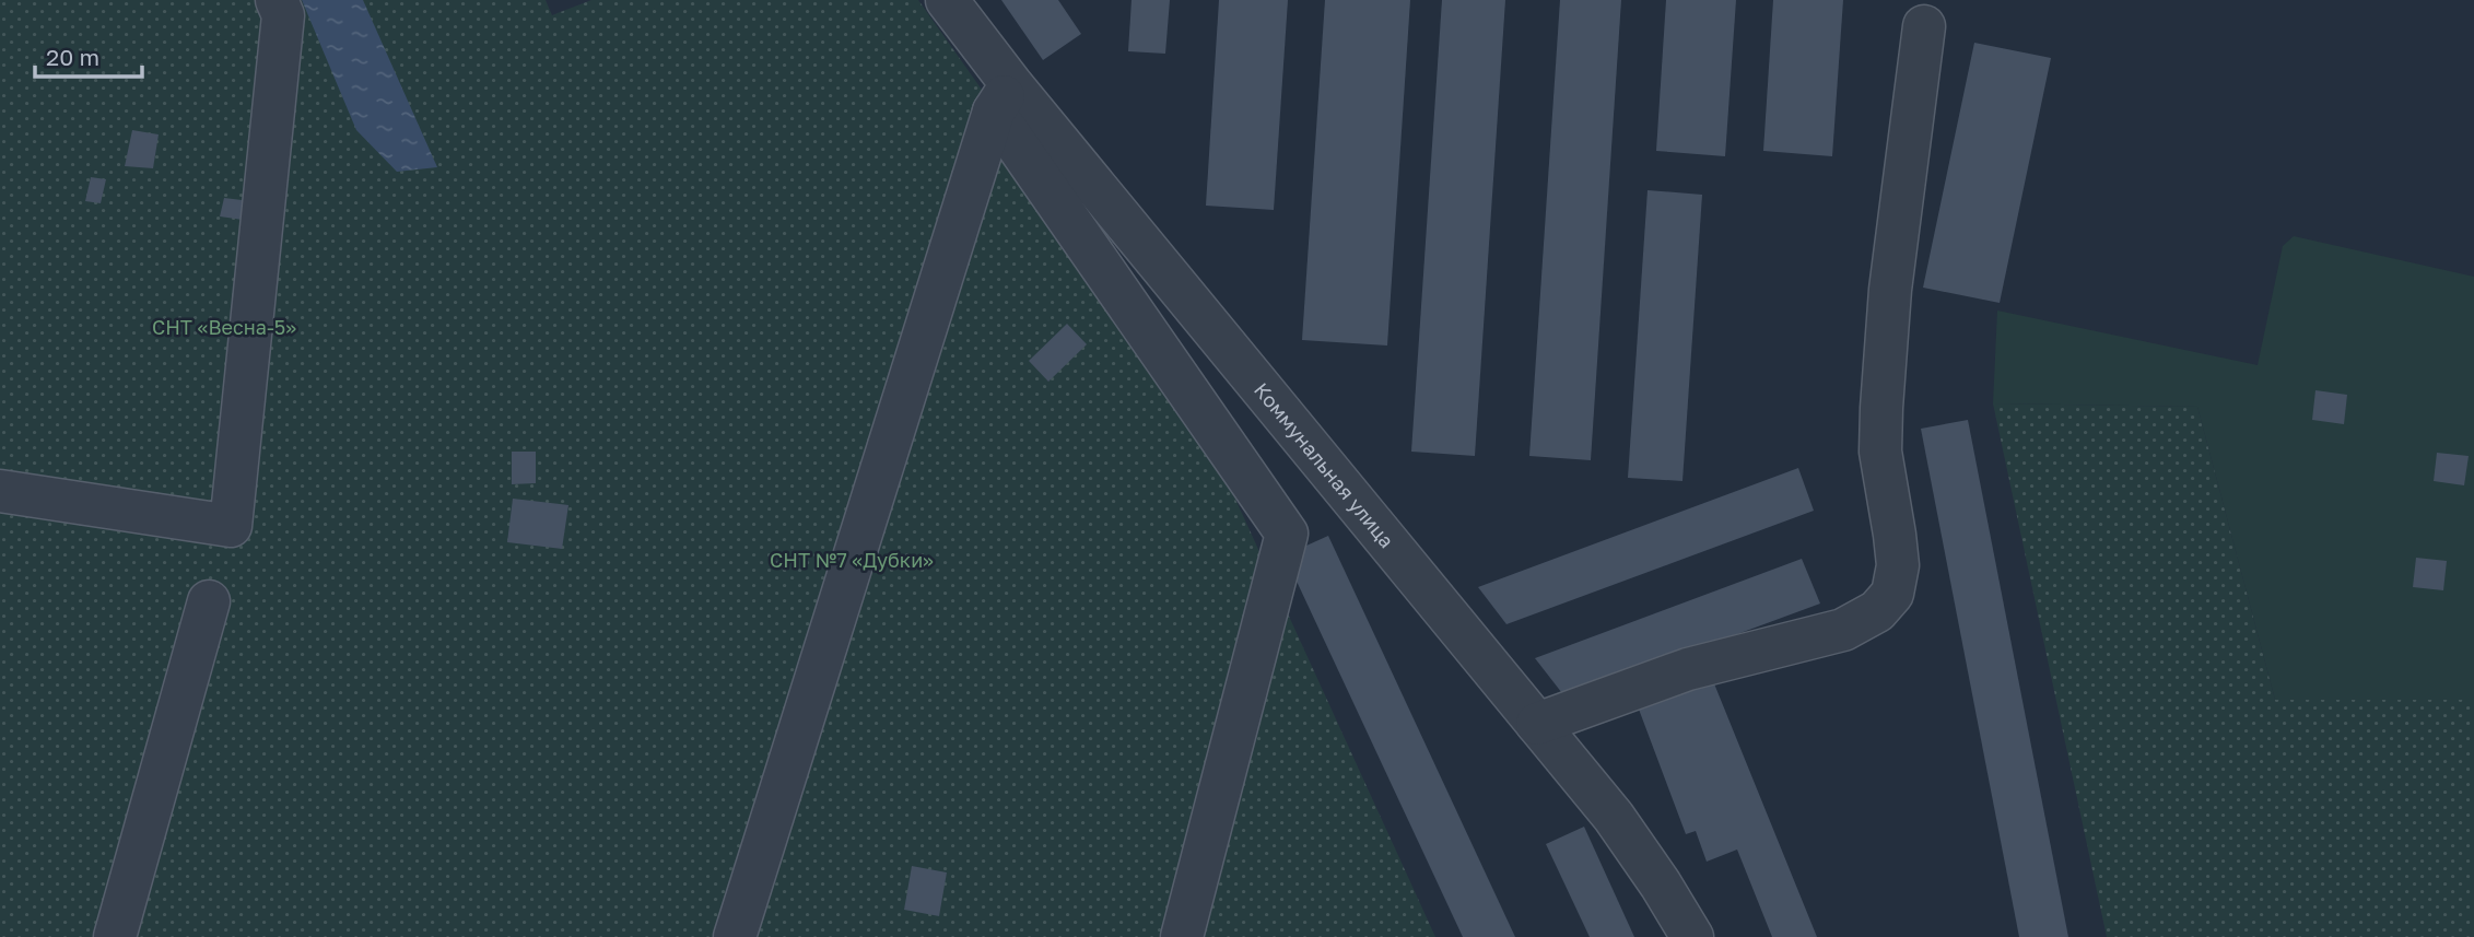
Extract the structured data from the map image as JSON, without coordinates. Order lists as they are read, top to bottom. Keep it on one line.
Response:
{"streets":{"street":["Коммунальная улица"]},"parks":["СНТ «Весна-5»","СНТ №7 «Дубки»"],"scale_bar":"20 m"}
